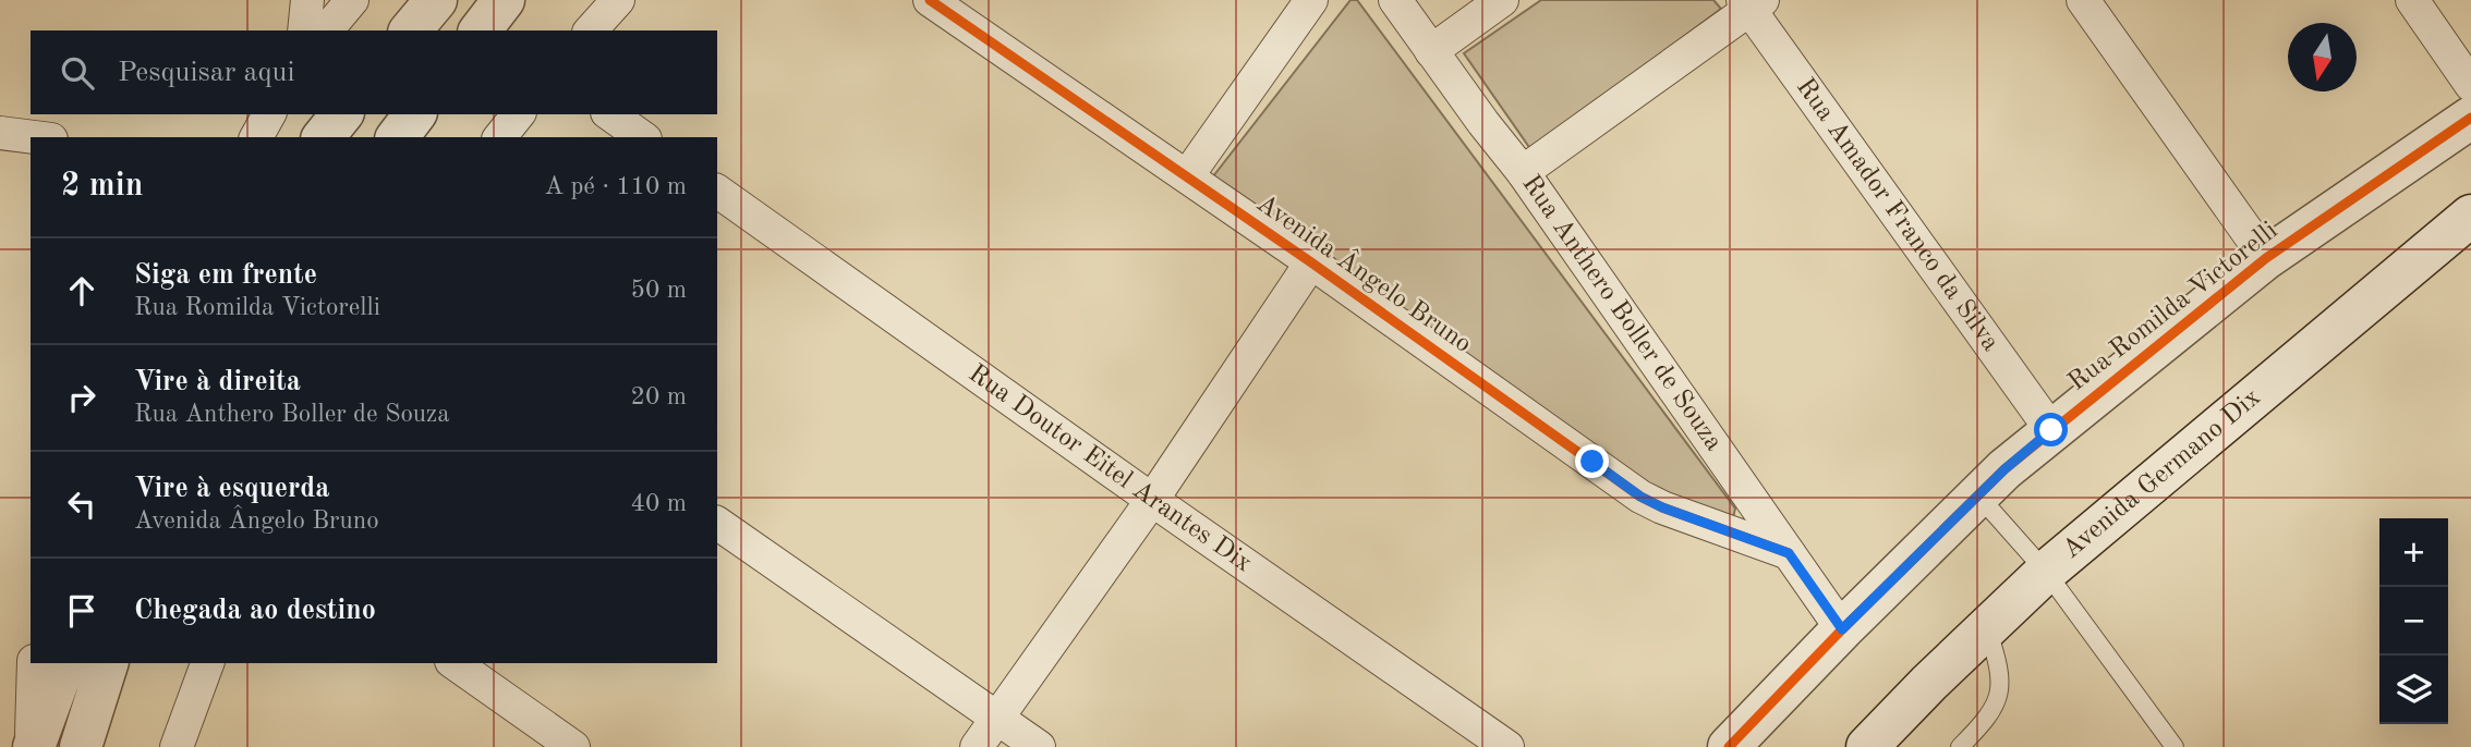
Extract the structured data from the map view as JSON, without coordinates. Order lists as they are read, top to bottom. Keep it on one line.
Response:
{"streets":{"street":["Rua Amador Franco da Silva","Avenida Ângelo Bruno","Rua Romilda Victorelli","Rua Anthero Boller de Souza","Rua Doutor Eitel Arantes Dix","Avenida Germano Dix"]},"crossings":[["Rua Amador Franco da Silva","Rua Romilda Victorelli"],["Avenida Ângelo Bruno","Rua Anthero Boller de Souza"],["Rua Romilda Victorelli","Rua Anthero Boller de Souza"]],"north":"bottom","page":{"search":"Pesquisar aqui","heading":["2 min","A pé · 110 m"],"list":[["Siga em frente","Rua Romilda Victorelli","50 m"],["Vire à direita","Rua Anthero Boller de Souza","20 m"],["Vire à esquerda","Avenida Ângelo Bruno","40 m"],"Chegada ao destino"],"map_buttons":["+","−"]}}
